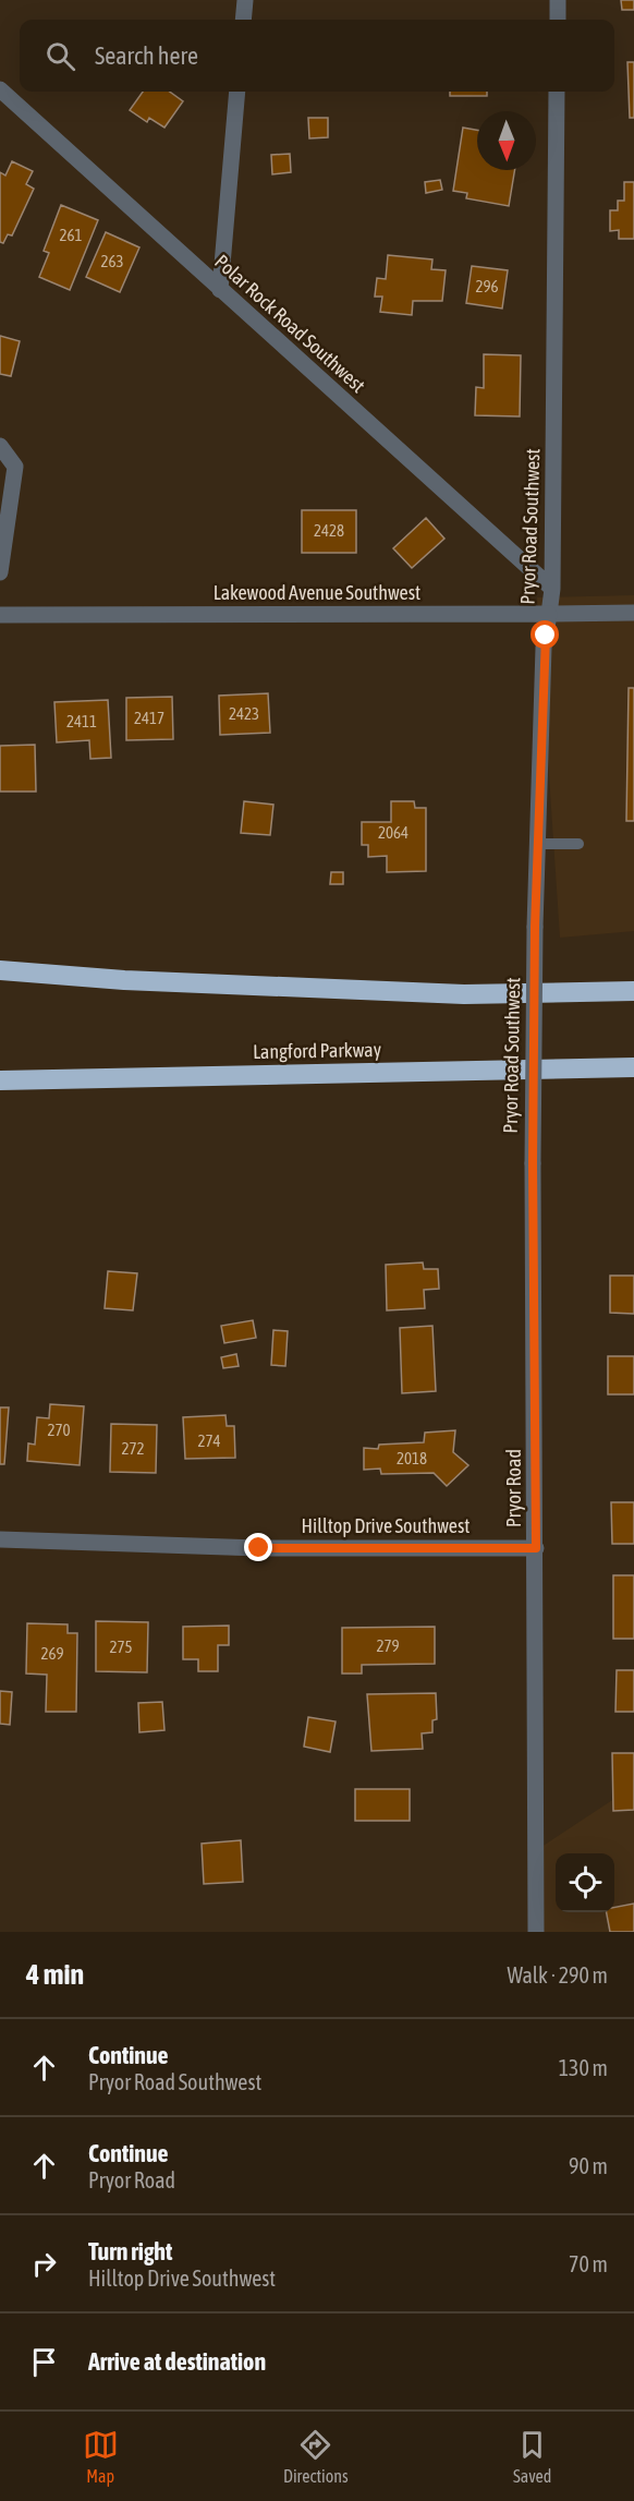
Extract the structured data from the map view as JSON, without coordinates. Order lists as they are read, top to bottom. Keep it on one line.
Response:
{"streets":{"highway":["Langford Parkway"],"street":["Polar Rock Road Southwest","Pryor Road Southwest","Lakewood Avenue Southwest","Pryor Road","Hilltop Drive Southwest"]},"crossings":[["Polar Rock Road Southwest","Pryor Road Southwest"],["Pryor Road Southwest","Lakewood Avenue Southwest"],["Pryor Road Southwest","Pryor Road"],["Pryor Road","Hilltop Drive Southwest"]],"house_numbers":["261","263","296","2428","2423","2417","2411","2064","270","274","272","2018","279","275","269"],"north":"bottom","page":{"search":"Search here","heading":["4 min","Walk · 290 m"],"list":[["Continue","Pryor Road Southwest","130 m"],["Continue","Pryor Road","90 m"],["Turn right","Hilltop Drive Southwest","70 m"],"Arrive at destination"],"nav":["Map","Directions","Saved"]}}
